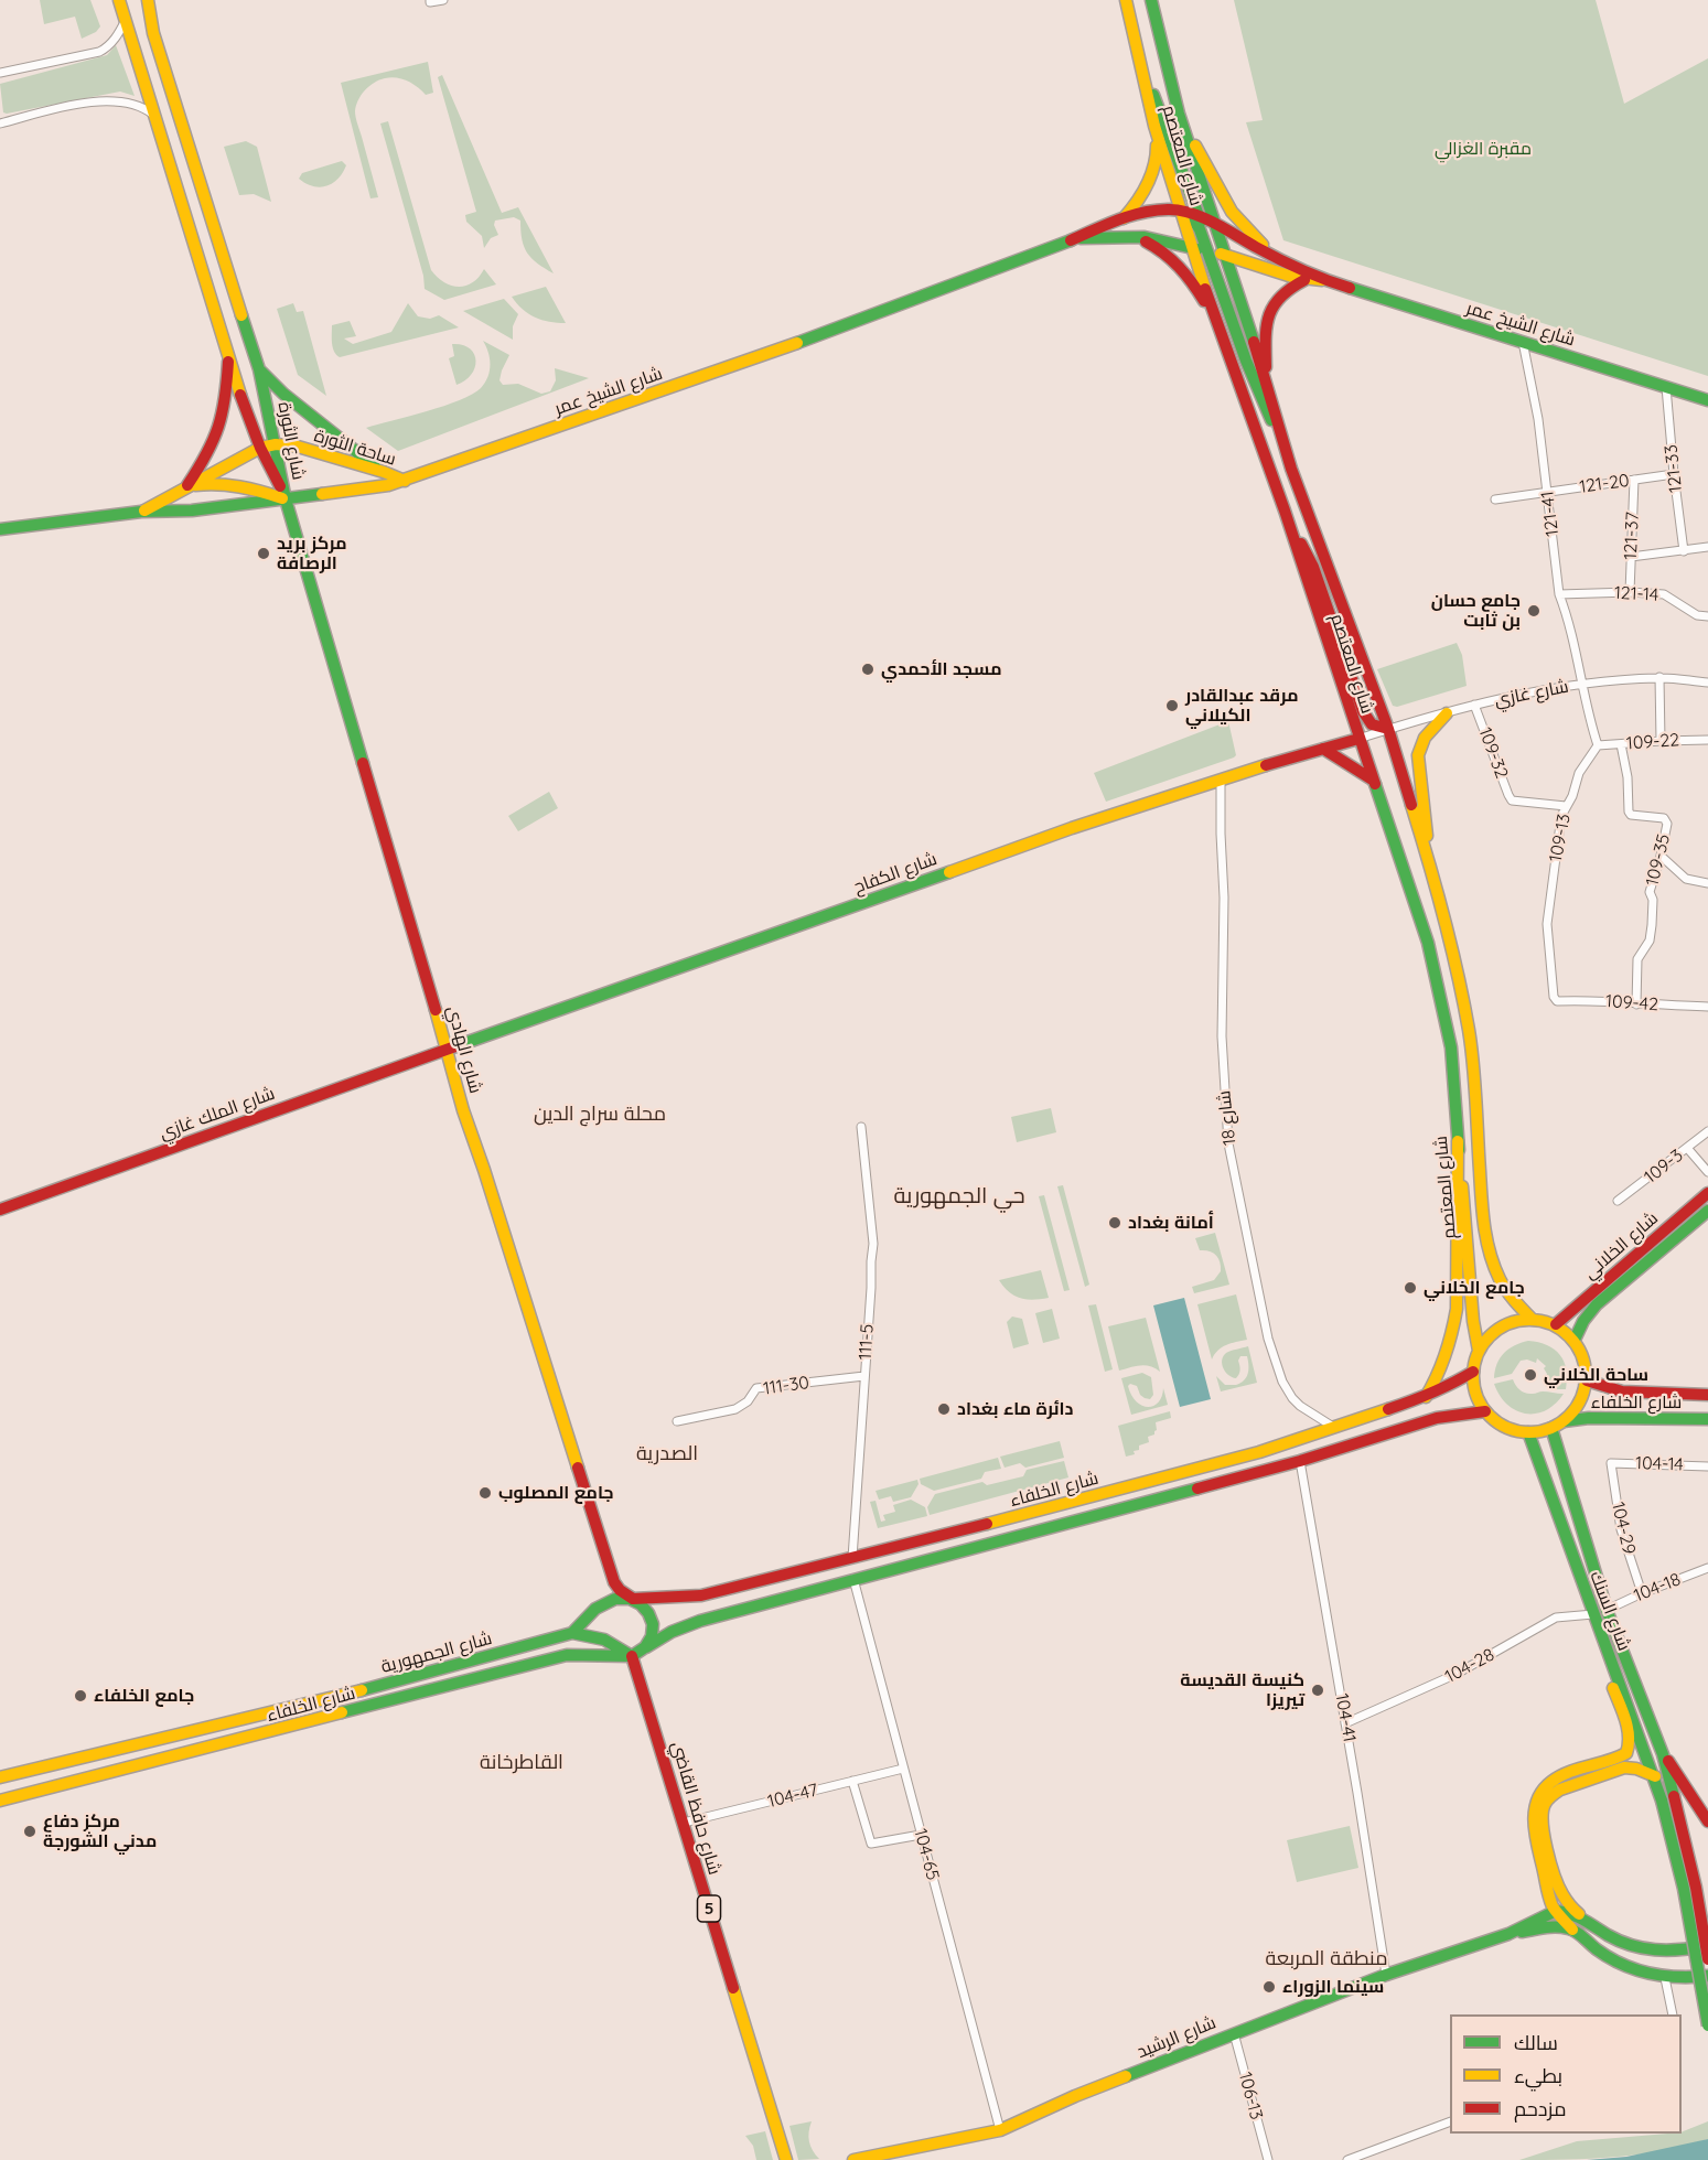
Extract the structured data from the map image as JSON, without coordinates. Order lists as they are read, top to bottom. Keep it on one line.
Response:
{"streets":{"main road":["شارع المعتصم","شارع الشيخ عمر","شارع الثورة","ساحة الثورة","شارع الكفاح","شارع الهادي","شارع الملك غازي","شارع الخلاني","شارع الخلفاء","شارع السنك","شارع الجمهورية","شارع حافظ القاضي","5","شارع الرشيد"],"street":["121-33","121-20","121-41","121-37","121-14","شارع غازي","109-22","109-32","109-13","109-35","109-42","شارع 18","109-3","111-5","111-30","104-14","104-29","104-18","104-28","104-41","104-47","104-65","106-13"]},"crossings":[["شارع المعتصم","شارع الشيخ عمر"],["شارع المعتصم","شارع غازي"],["شارع المعتصم","شارع الكفاح"],["شارع المعتصم","شارع الخلاني"],["شارع المعتصم","شارع الخلفاء"],["شارع المعتصم","شارع السنك"],["شارع الشيخ عمر","شارع الثورة"],["شارع الشيخ عمر","ساحة الثورة"],["شارع الشيخ عمر","121-33"],["شارع الشيخ عمر","121-41"],["شارع الشيخ عمر","شارع الهادي"],["شارع الثورة","ساحة الثورة"],["شارع الثورة","شارع الهادي"],["121-33","121-20"],["121-20","121-41"],["121-20","121-37"],["121-41","121-14"],["121-41","شارع غازي"],["121-37","121-14"],["شارع غازي","109-32"],["شارع غازي","شارع الكفاح"],["109-22","109-13"],["109-22","109-35"],["109-32","109-13"],["109-13","109-42"],["109-35","109-42"],["شارع الكفاح","شارع الهادي"],["شارع الكفاح","شارع الملك غازي"],["شارع الكفاح","شارع 18"],["شارع الهادي","شارع الملك غازي"],["شارع الهادي","شارع الخلفاء"],["شارع 18","شارع الخلفاء"],["شارع الخلاني","شارع الخلفاء"],["شارع الخلاني","شارع السنك"],["111-5","111-30"],["111-5","شارع الخلفاء"],["شارع الخلفاء","شارع السنك"],["شارع الخلفاء","شارع الجمهورية"],["شارع الخلفاء","104-41"],["شارع الخلفاء","شارع حافظ القاضي"],["شارع الخلفاء","104-65"],["104-14","104-29"],["104-29","104-18"],["104-18","شارع السنك"],["شارع السنك","104-28"],["104-28","104-41"],["104-41","شارع الرشيد"],["104-47","شارع حافظ القاضي"],["104-47","104-65"],["104-65","شارع الرشيد"],["شارع الرشيد","106-13"]],"districts":["محلة سراج الدين","حي الجمهورية","الصدرية","القاطرخانة","منطقة المربعة"],"parks":["مقبرة الغزالي"],"places":["مركز بريد الرصافة","جامع حسان بن ثابت","مسجد الأحمدي","مرقد عبدالقادر الكيلاني","أمانة بغداد","جامع الخلاني","ساحة الخلاني","دائرة ماء بغداد","جامع المصلوب","كنيسة القديسة تيريزا","جامع الخلفاء","مركز دفاع مدني الشورجة","سينما الزوراء"],"legend":["سالك","بطيء","مزدحم"]}
